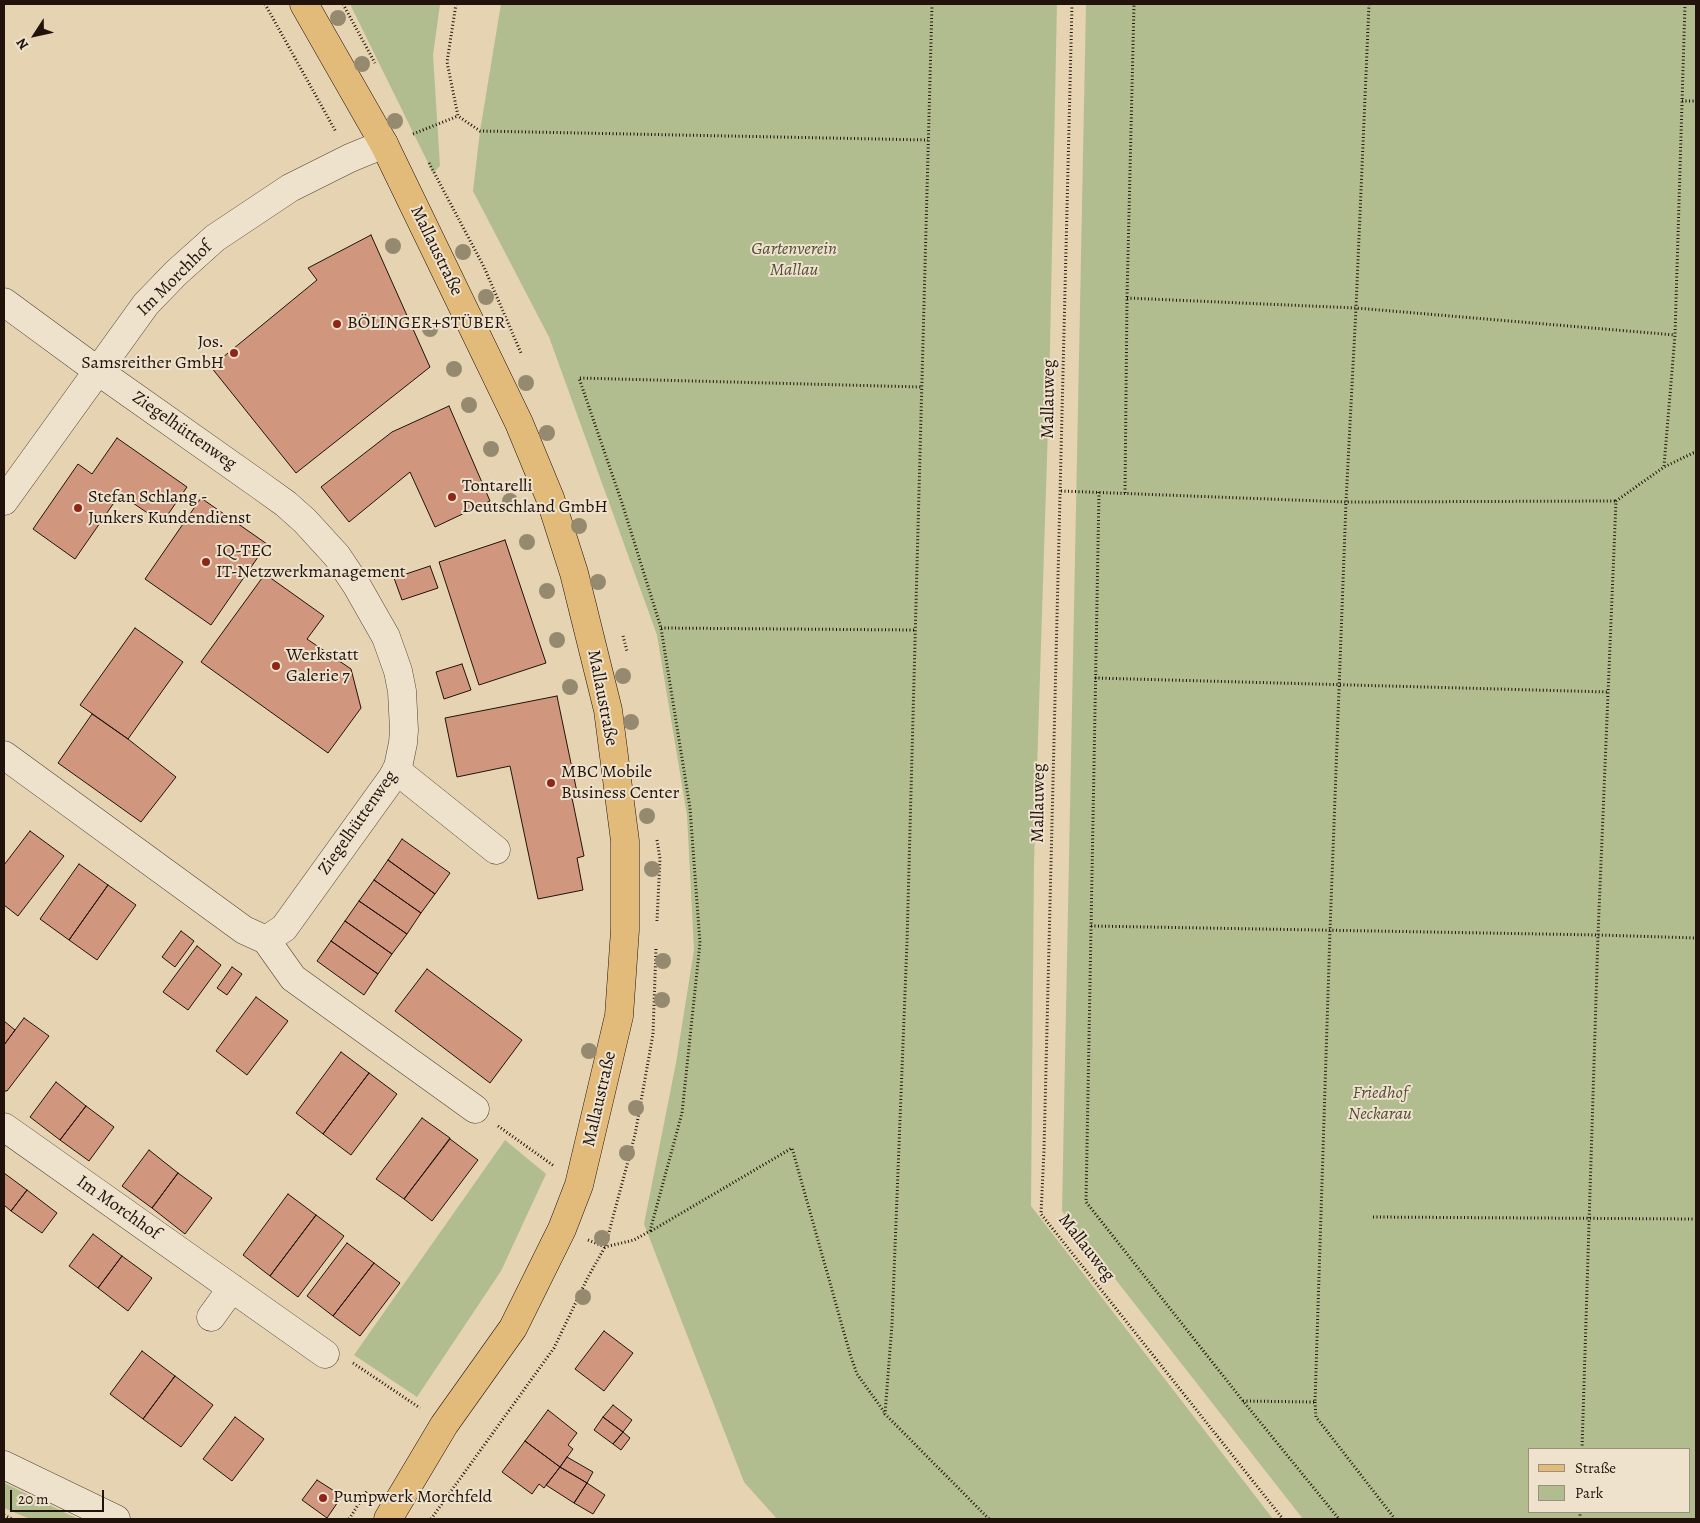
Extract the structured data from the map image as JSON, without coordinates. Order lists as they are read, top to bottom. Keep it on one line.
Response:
{"streets":{"main road":["Mallaustraße"],"street":["Im Morchhof","Ziegelhüttenweg"],"path":["Mallauweg"]},"crossings":[["Mallaustraße","Im Morchhof"],["Im Morchhof","Ziegelhüttenweg"]],"parks":["Gartenverein Mallau","Friedhof Neckarau"],"places":["BÖLINGER+STÜBER","Jos. Samsreither GmbH","Tontarelli Deutschland GmbH","Stefan Schlang - Junkers Kundendienst","IQ-TEC IT-Netzwerkmanagement","Werkstatt Galerie 7","MBC Mobile Business Center","Pumpwerk Morchfeld"],"legend":["Straße","Park"],"scale_bar":"20 m","north":"bottom left"}
